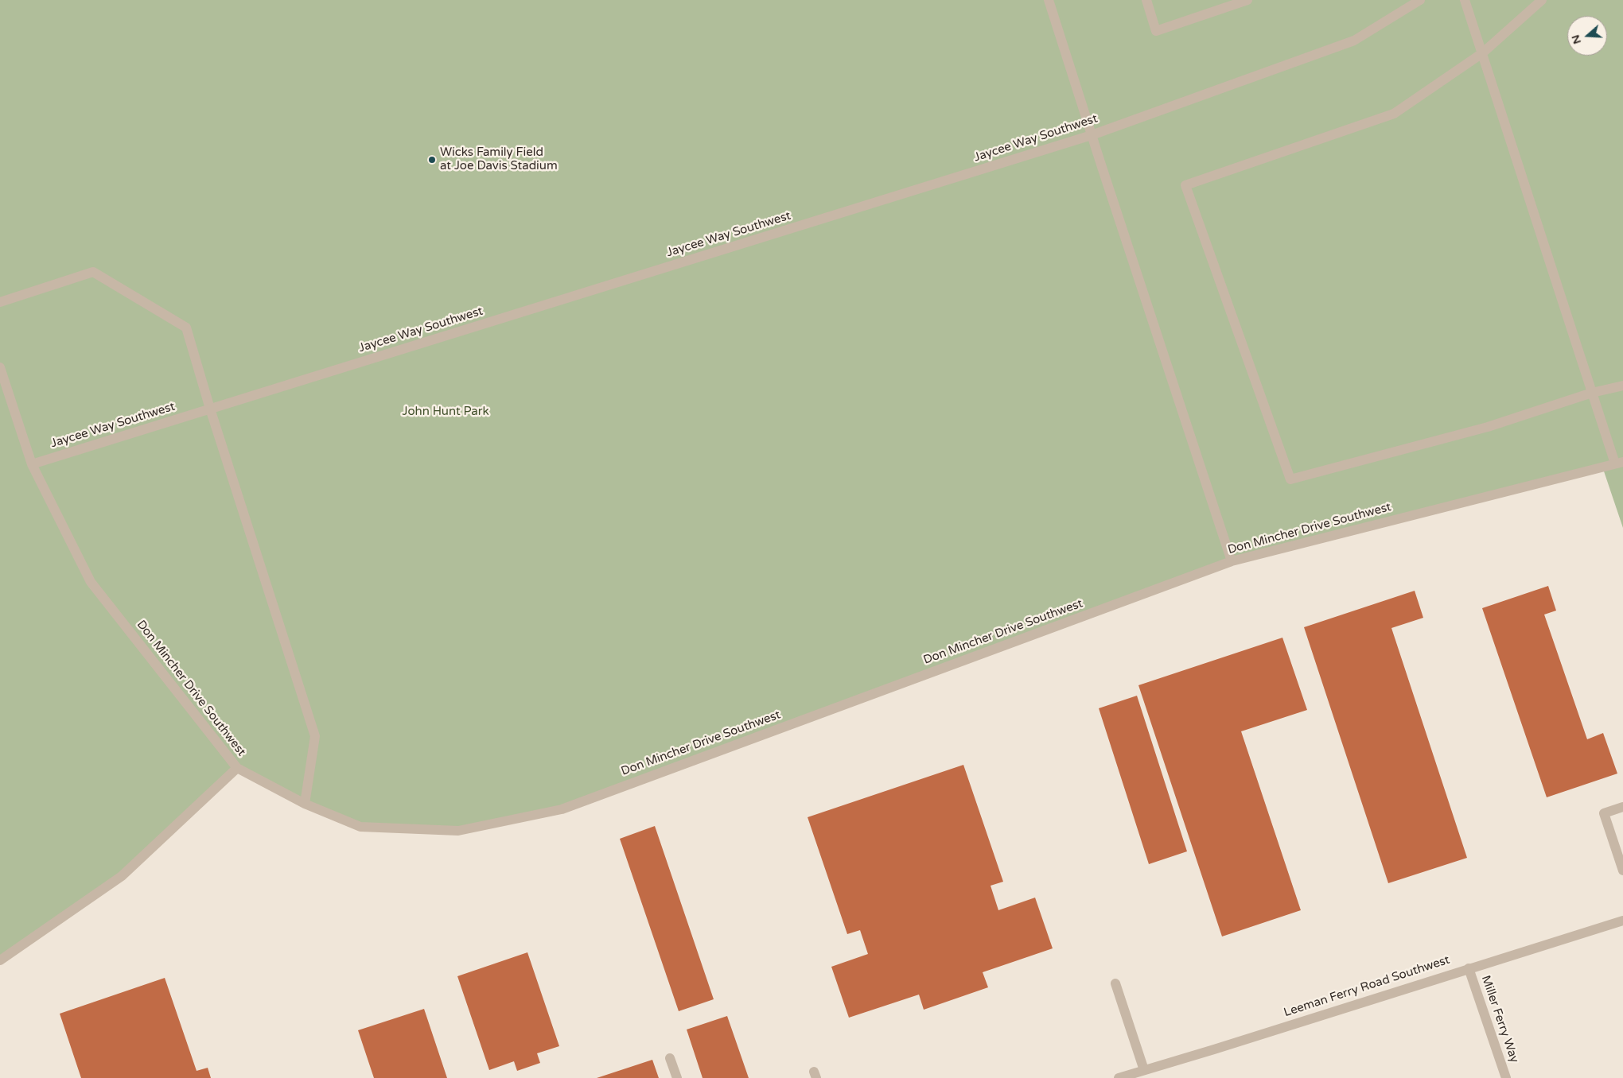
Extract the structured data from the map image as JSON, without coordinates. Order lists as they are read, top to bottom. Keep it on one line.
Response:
{"streets":{"street":["Jaycee Way Southwest","Don Mincher Drive Southwest","Leeman Ferry Road Southwest","Miller Ferry Way"]},"crossings":[["Jaycee Way Southwest","Don Mincher Drive Southwest"],["Leeman Ferry Road Southwest","Miller Ferry Way"]],"parks":["John Hunt Park"],"places":["Wicks Family Field at Joe Davis Stadium"],"north":"left"}
